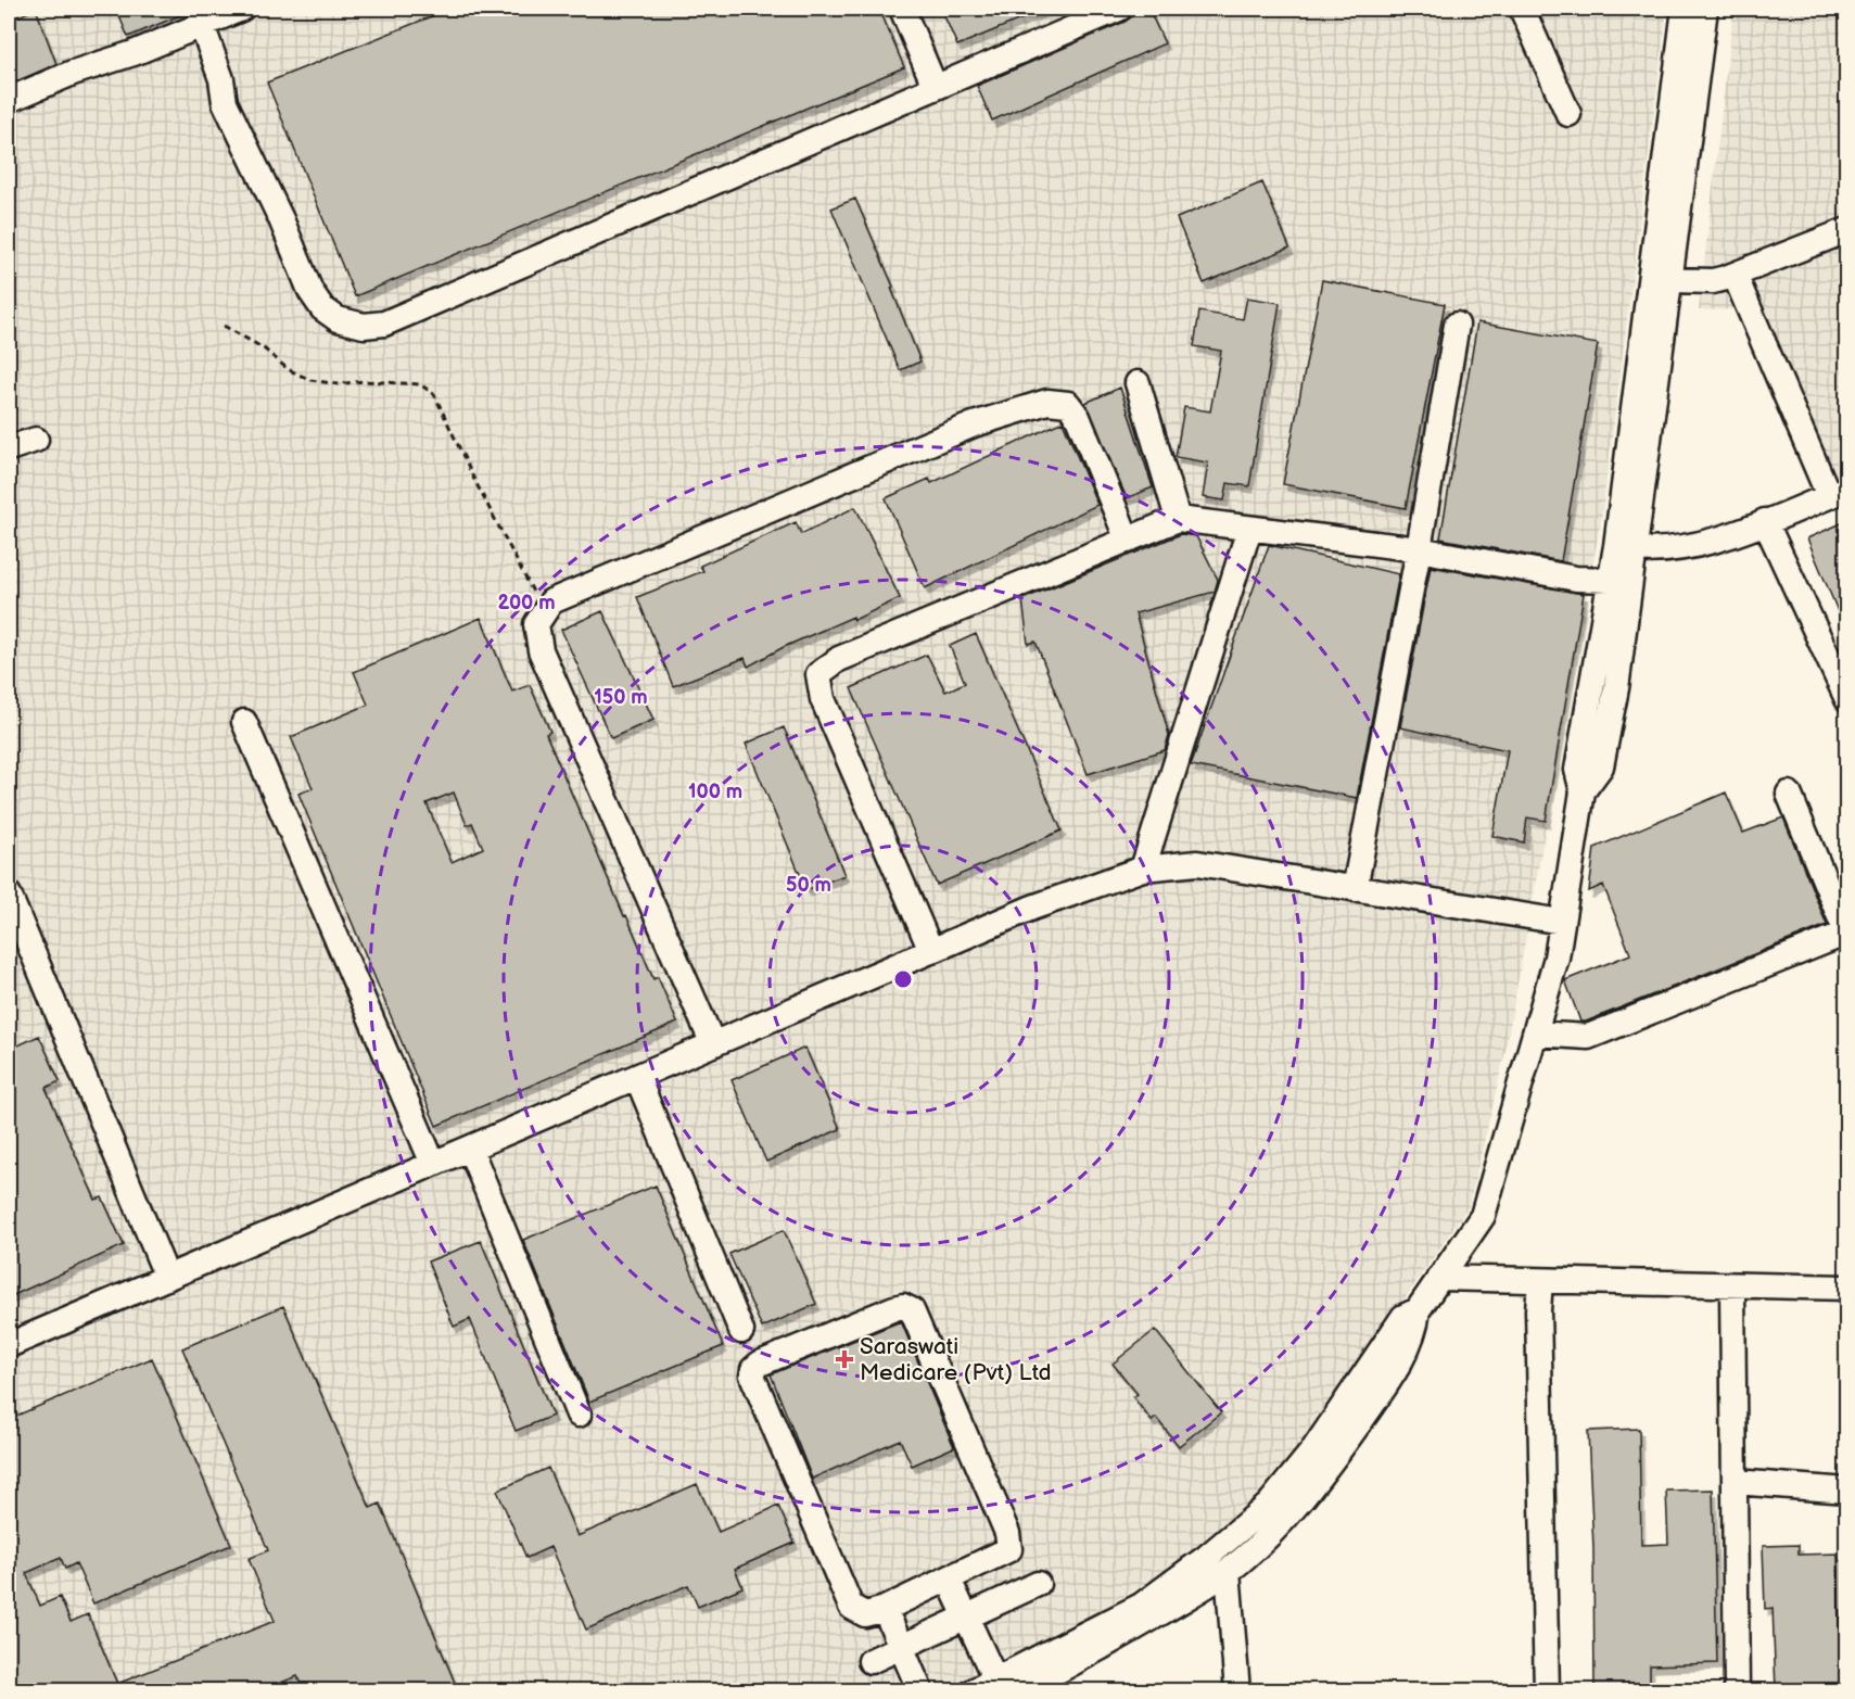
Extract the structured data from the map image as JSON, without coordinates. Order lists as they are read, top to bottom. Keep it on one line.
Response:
{"places":{"health":["Saraswati Medicare (Pvt) Ltd"]},"rings":["200 m","150 m","100 m","50 m"]}
